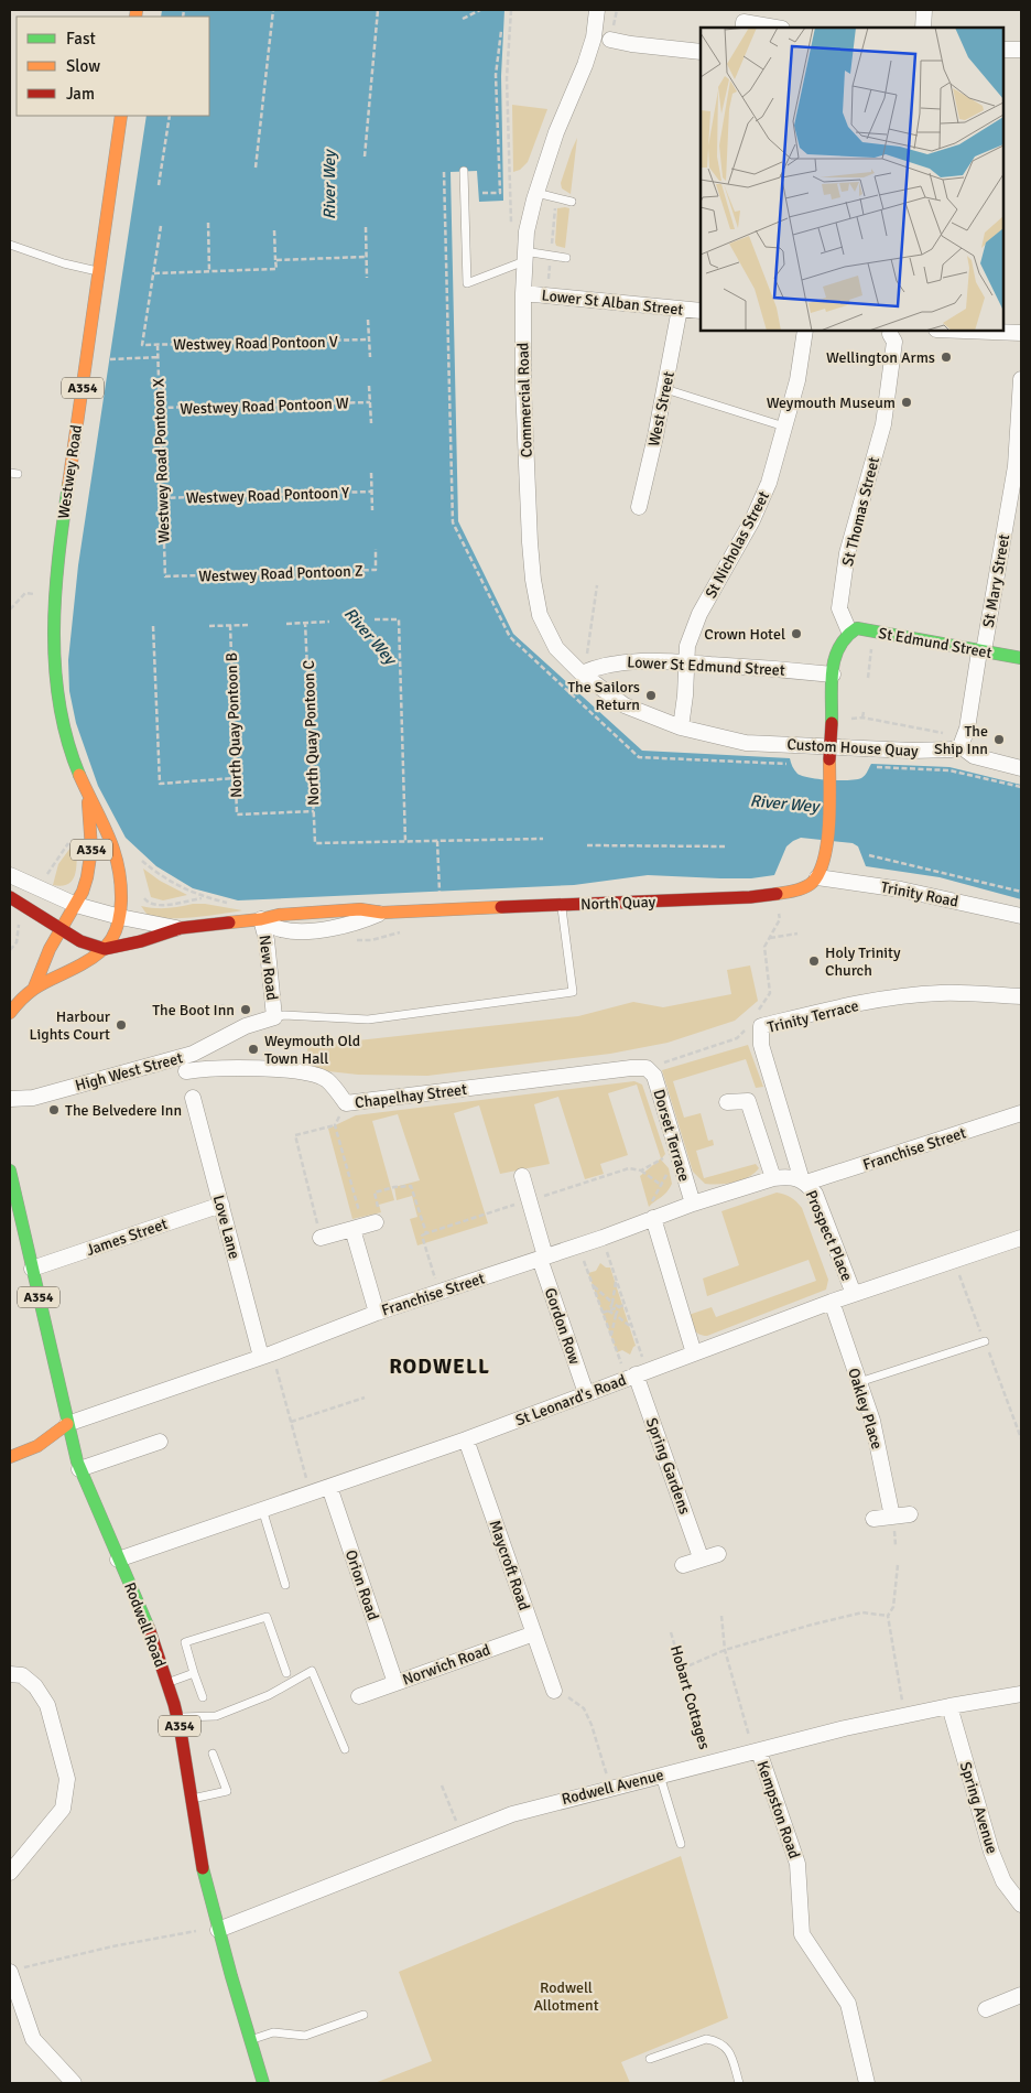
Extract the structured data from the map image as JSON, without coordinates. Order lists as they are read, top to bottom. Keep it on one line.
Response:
{"streets":{"main road":["A354","Westwey Road","St Edmund Street","North Quay","Rodwell Road"],"street":["Lower St Alban Street","Commercial Road","West Street","St Thomas Street","St Nicholas Street","St Mary Street","Lower St Edmund Street","Custom House Quay","Trinity Road","New Road","Trinity Terrace","High West Street","Chapelhay Street","Dorset Terrace","Franchise Street","Love Lane","Prospect Place","James Street","Gordon Row","St Leonard's Road","Oakley Place","Spring Gardens","Maycroft Road","Orion Road","Norwich Road","Rodwell Avenue","Spring Avenue","Kempston Road"],"path":["Westwey Road Pontoon V","Westwey Road Pontoon W","Westwey Road Pontoon X","Westwey Road Pontoon Y","Westwey Road Pontoon Z","North Quay Pontoon B","North Quay Pontoon C","Hobart Cottages"]},"crossings":[["Lower St Alban Street","Commercial Road"],["Lower St Alban Street","West Street"],["Westwey Road Pontoon V","Westwey Road Pontoon X"],["A354","Westwey Road"],["A354","North Quay"],["Commercial Road","St Nicholas Street"],["Commercial Road","Lower St Edmund Street"],["Commercial Road","Custom House Quay"],["Westwey Road Pontoon W","Westwey Road Pontoon X"],["Westwey Road Pontoon X","Westwey Road Pontoon Y"],["Westwey Road Pontoon X","Westwey Road Pontoon Z"],["Westwey Road","North Quay"],["St Thomas Street","St Edmund Street"],["St Nicholas Street","Lower St Edmund Street"],["St Nicholas Street","Custom House Quay"],["St Mary Street","St Edmund Street"],["St Mary Street","Custom House Quay"],["North Quay Pontoon B","North Quay Pontoon C"],["Trinity Road","North Quay"],["North Quay","New Road"],["New Road","High West Street"],["Trinity Terrace","Franchise Street"],["Trinity Terrace","Prospect Place"],["Chapelhay Street","Dorset Terrace"],["Dorset Terrace","Franchise Street"],["Franchise Street","Love Lane"],["Franchise Street","Prospect Place"],["Franchise Street","Gordon Row"],["Franchise Street","Rodwell Road"],["Love Lane","James Street"],["Prospect Place","St Leonard's Road"],["James Street","Rodwell Road"],["Gordon Row","St Leonard's Road"],["St Leonard's Road","Oakley Place"],["St Leonard's Road","Spring Gardens"],["St Leonard's Road","Maycroft Road"],["St Leonard's Road","Orion Road"],["St Leonard's Road","Rodwell Road"],["Maycroft Road","Norwich Road"],["Orion Road","Norwich Road"],["Rodwell Road","Rodwell Avenue"],["Hobart Cottages","Rodwell Avenue"],["Rodwell Avenue","Spring Avenue"],["Rodwell Avenue","Kempston Road"]],"districts":["RODWELL"],"water":["River Wey"],"parks":["Rodwell Allotment"],"places":["Wellington Arms","Weymouth Museum","Crown Hotel","The Sailors Return","The Ship Inn","Holy Trinity Church","The Boot Inn","Harbour Lights Court","Weymouth Old Town Hall","The Belvedere Inn"],"legend":["Fast","Slow","Jam"]}
